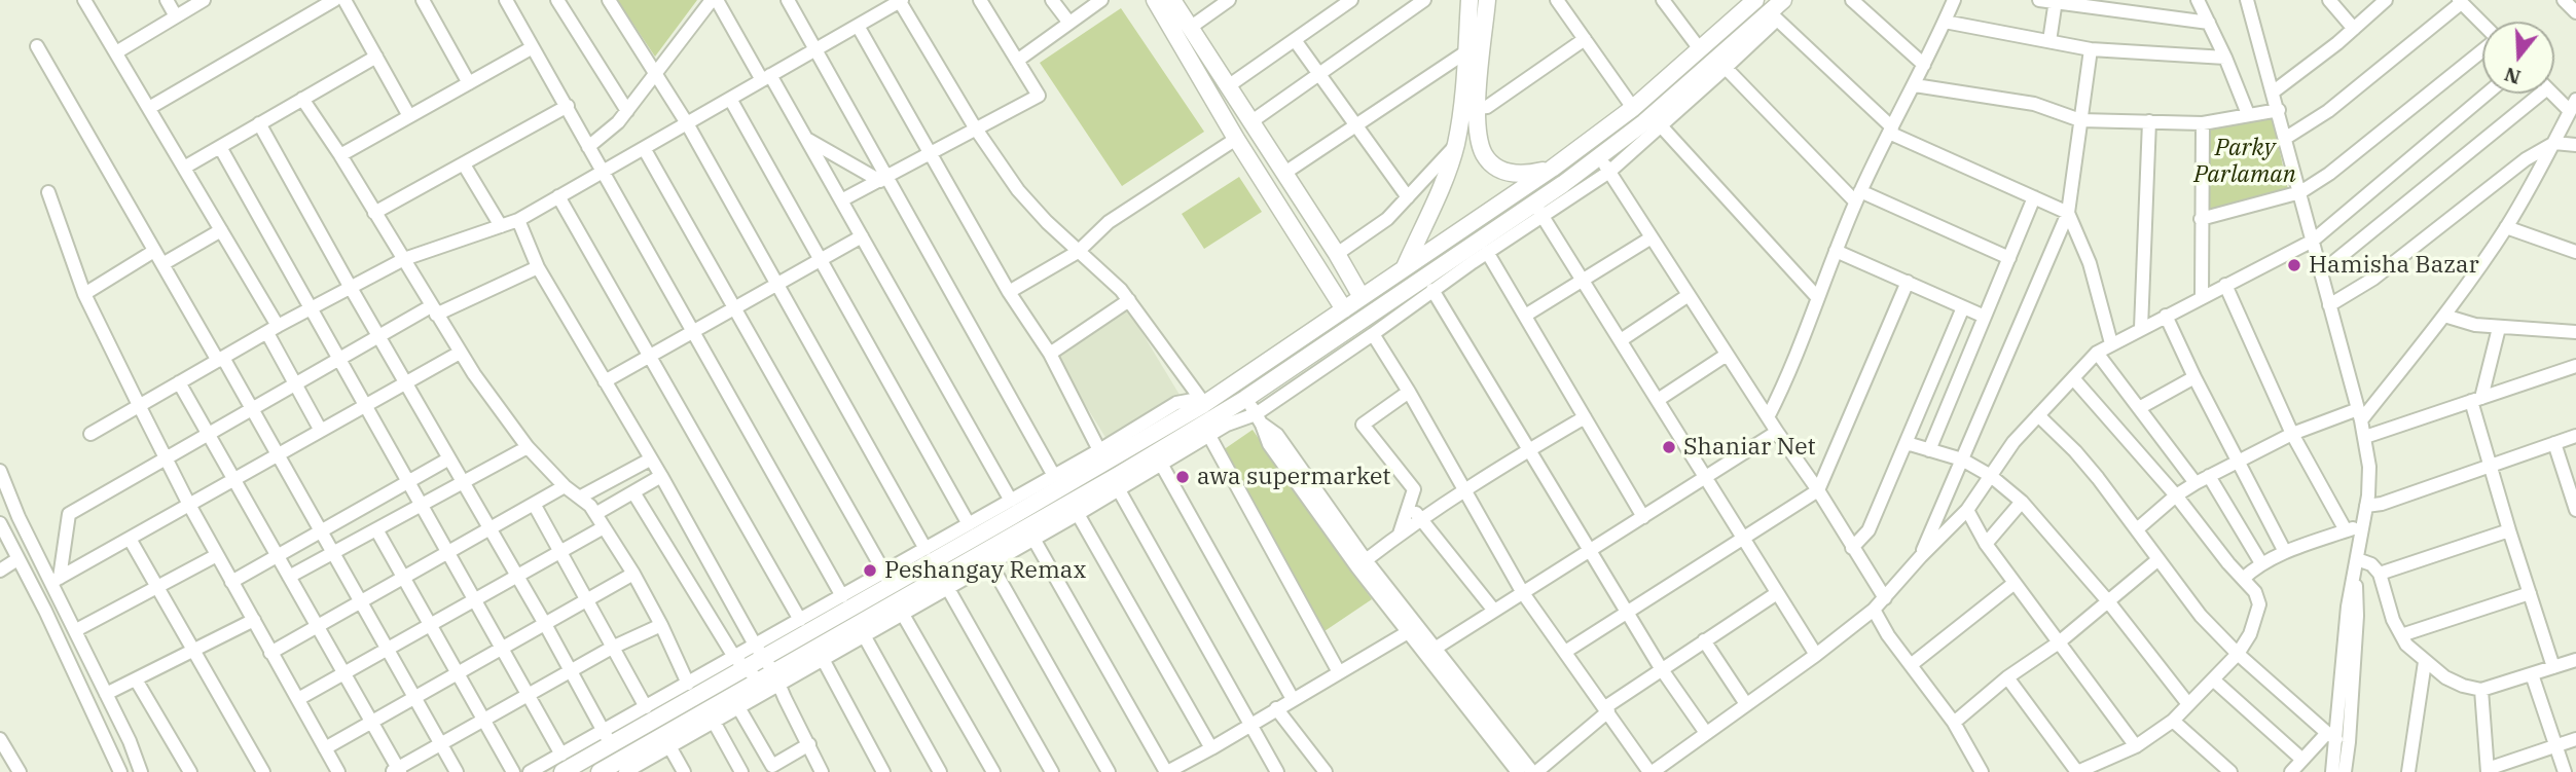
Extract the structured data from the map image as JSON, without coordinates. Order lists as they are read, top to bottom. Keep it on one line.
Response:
{"parks":["Parky Parlaman"],"places":["Hamisha Bazar","Shaniar Net","awa supermarket","Peshangay Remax"],"north":"bottom"}
